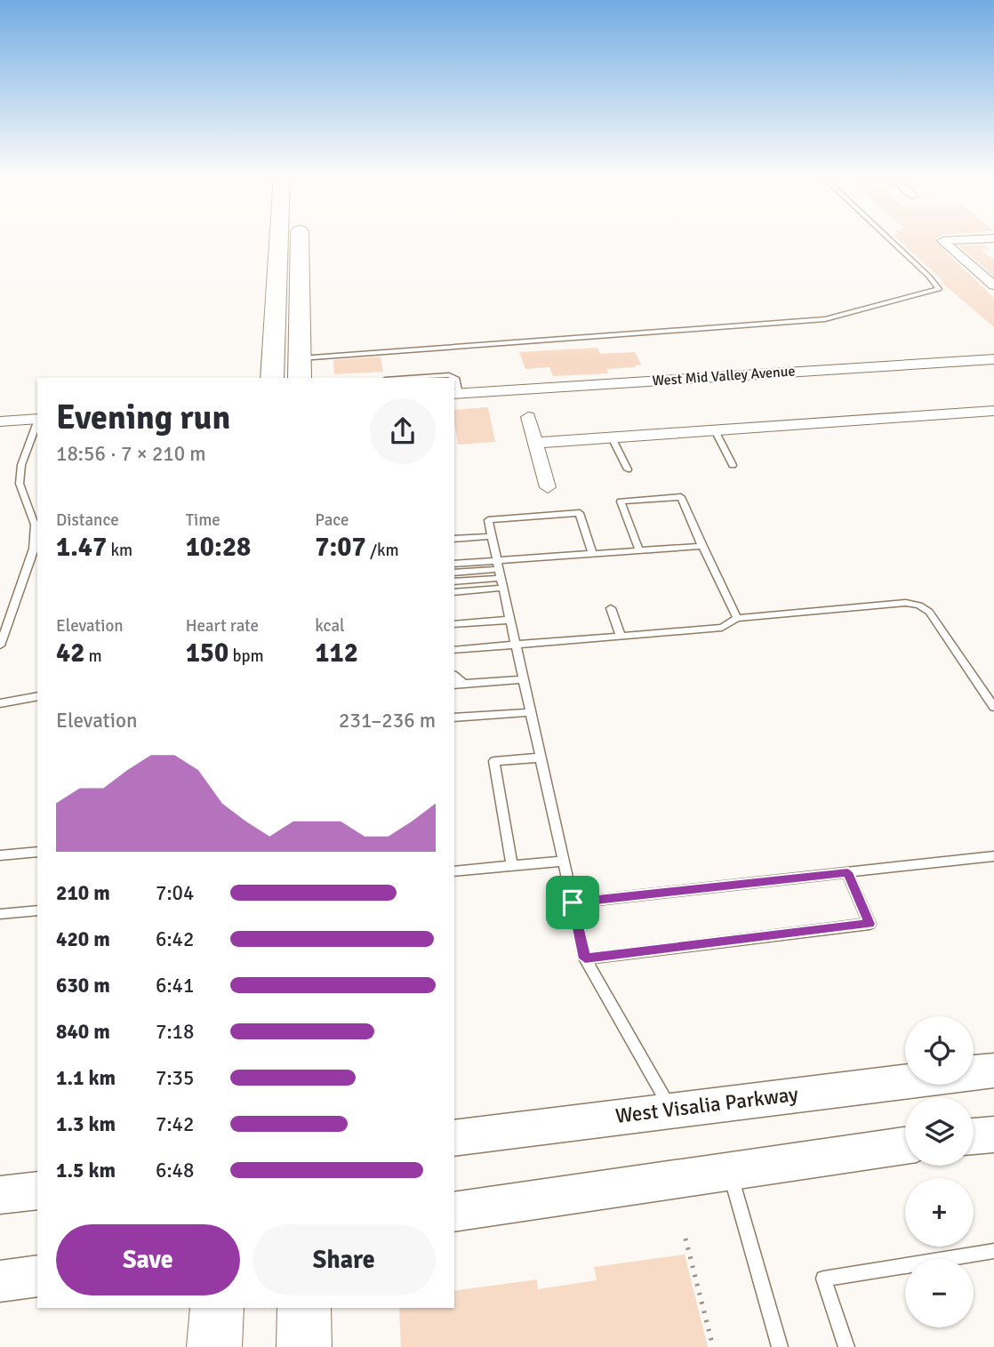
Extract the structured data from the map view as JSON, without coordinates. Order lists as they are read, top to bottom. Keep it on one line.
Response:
{"streets":{"street":["West Mid Valley Avenue","West Visalia Parkway"]},"page":{"heading":["Evening run","18:56 · 7 × 210 m"],"stats":[["Distance","1.47 km"],["Time","10:28"],["Pace","7:07 /km"],["Elevation","42 m"],["Heart rate","150 bpm"],["kcal","112"]],"chart":["Elevation","231–236 m"],"list":[{"name":"210 m","note":"7:04"},{"name":"420 m","note":"6:42"},{"name":"630 m","note":"6:41"},{"name":"840 m","note":"7:18"},{"name":"1.1 km","note":"7:35"},{"name":"1.3 km","note":"7:42"},{"name":"1.5 km","note":"6:48"}],"map_buttons":["+","−"],"buttons":["Save","Share"]}}
